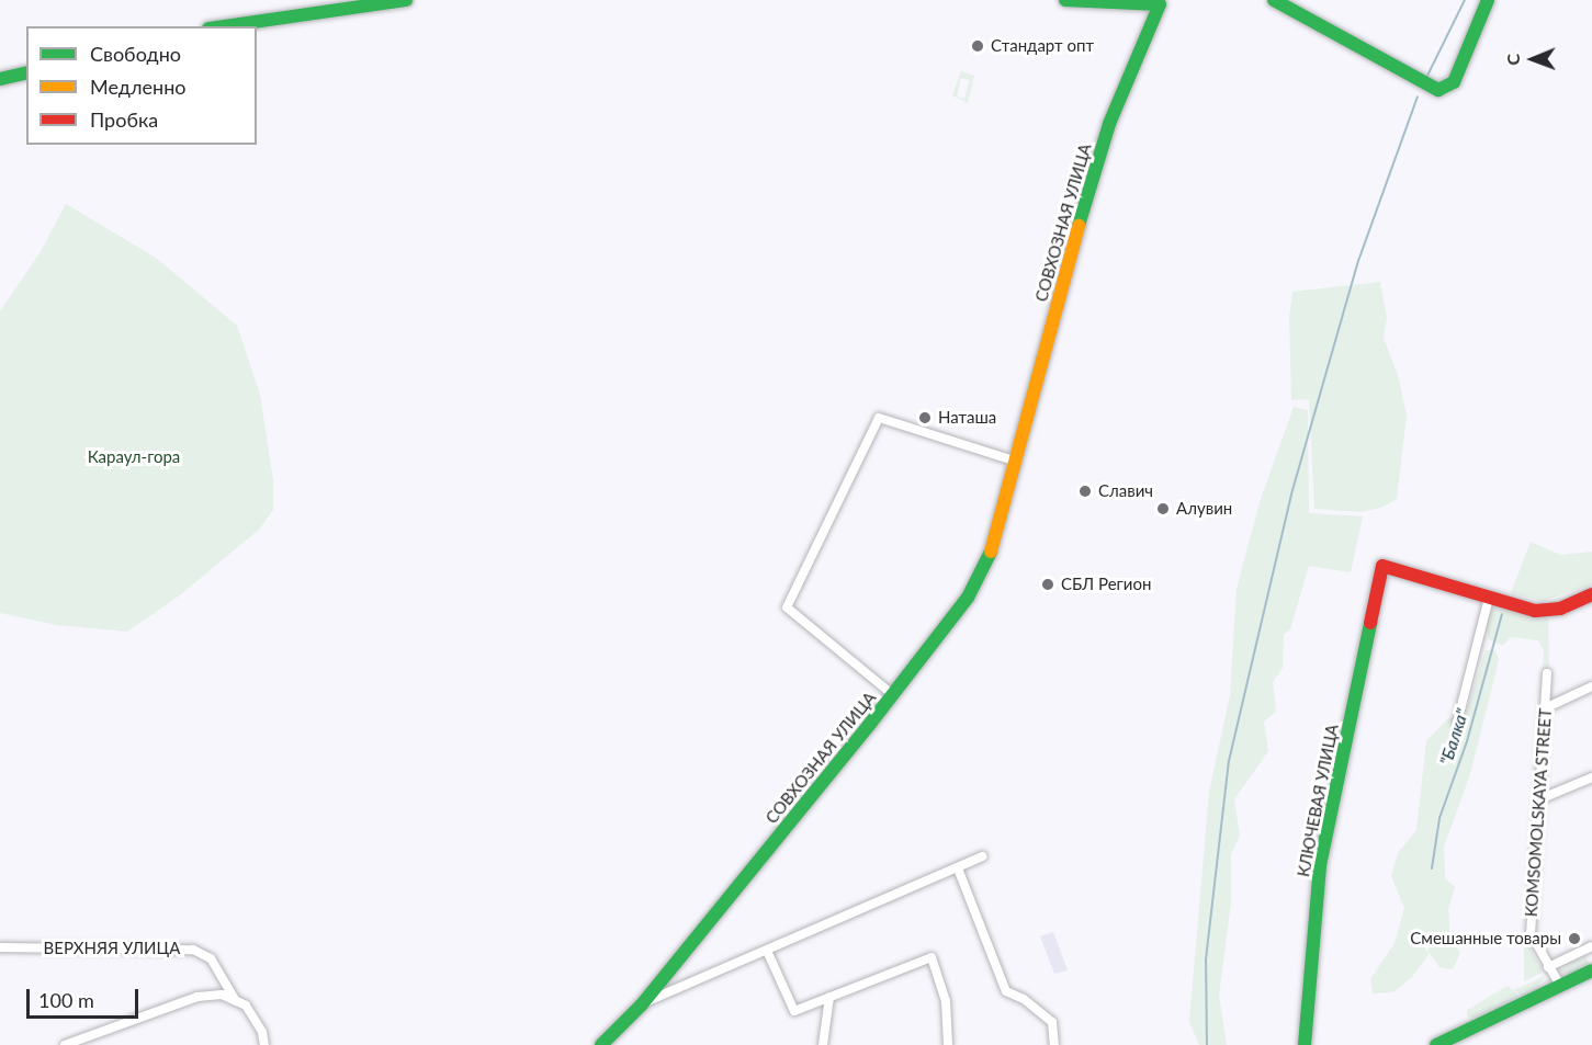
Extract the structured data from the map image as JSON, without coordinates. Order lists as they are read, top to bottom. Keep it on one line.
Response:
{"streets":{"street":["СОВХОЗНАЯ УЛИЦА","КЛЮЧЕВАЯ УЛИЦА","KOMSOMOLSKAYA STREET","ВЕРХНЯЯ УЛИЦА"]},"water":["\"Балка\""],"parks":["Караул-гора"],"places":["Стандарт опт","Наташа","Славич","Алувин","СБЛ Регион","Смешанные товары"],"legend":["Свободно","Медленно","Пробка"],"scale_bar":"100 m","north":"left"}
